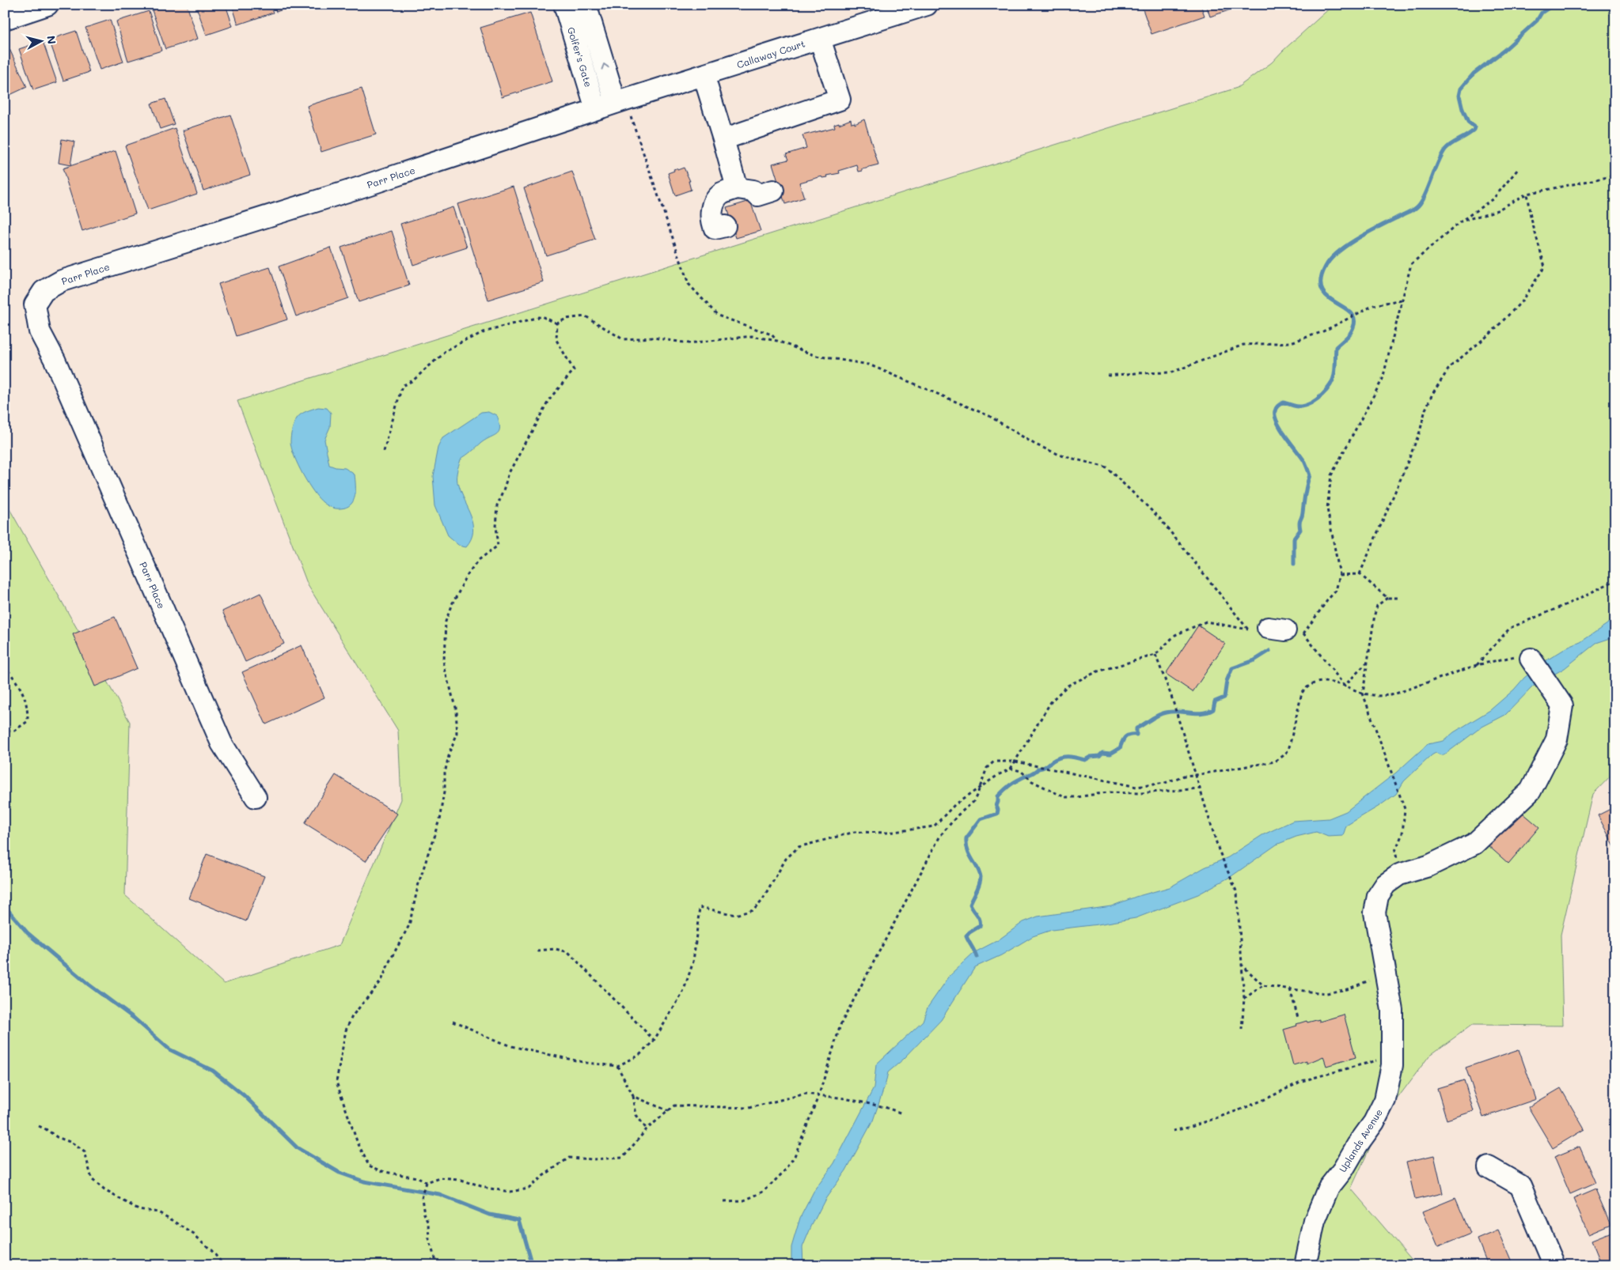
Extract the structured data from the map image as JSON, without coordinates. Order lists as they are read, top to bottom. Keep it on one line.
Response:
{"streets":{"street":["Callaway Court","Golfer's Gate","Parr Place","Uplands Avenue"]},"crossings":[["Callaway Court","Parr Place"],["Golfer's Gate","Parr Place"]],"north":"right"}
